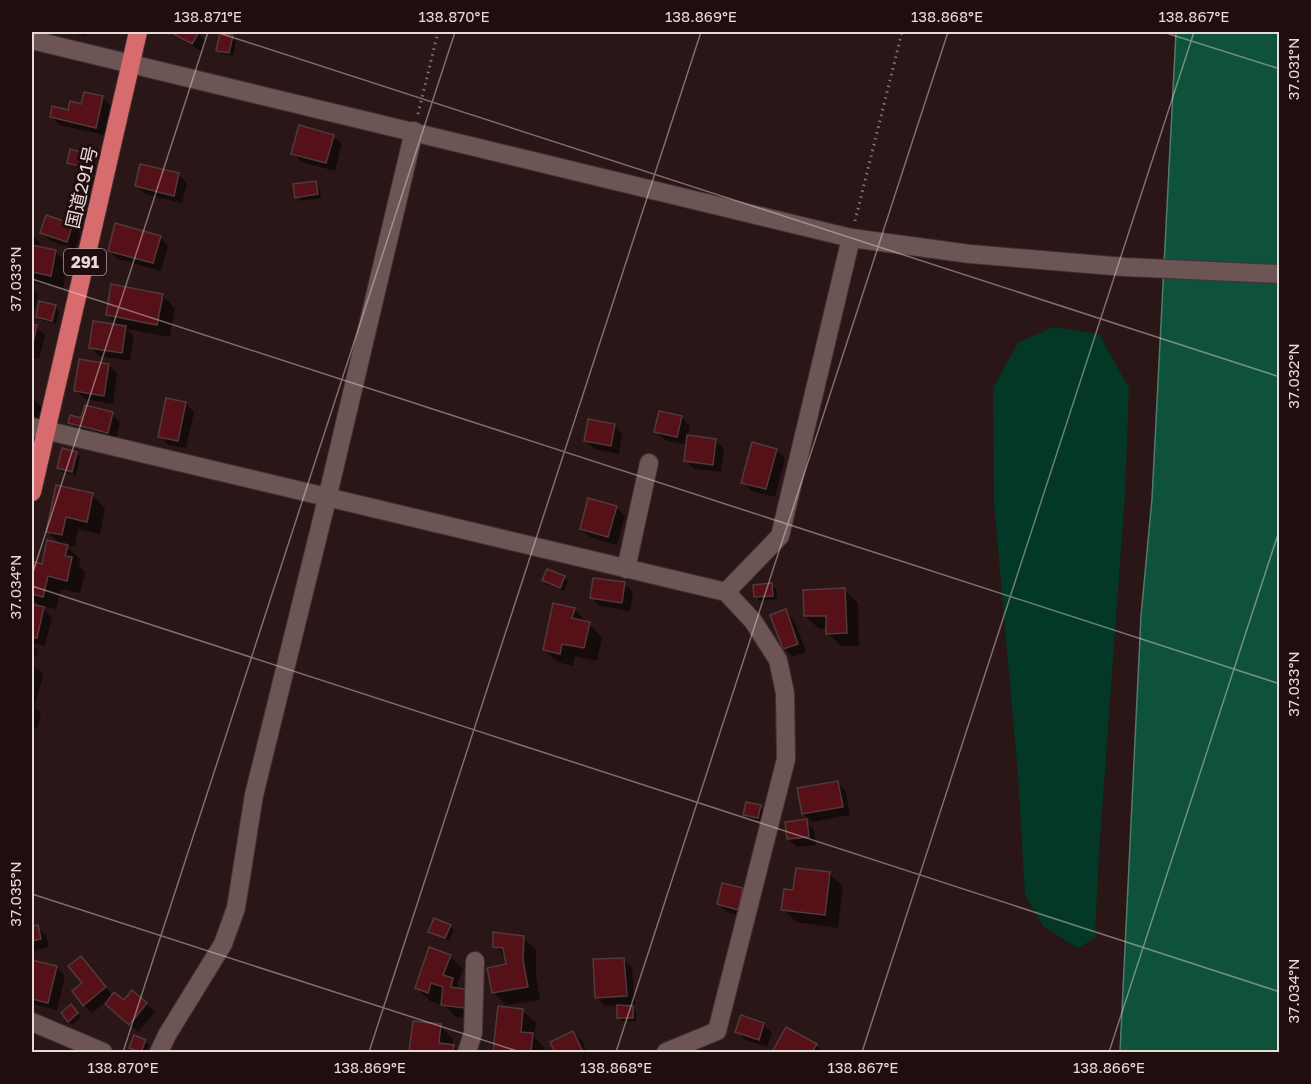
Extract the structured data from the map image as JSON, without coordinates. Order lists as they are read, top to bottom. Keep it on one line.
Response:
{"streets":{"highway":["国道291号","291"]},"coordinates":["138.871°E","138.870°E","138.869°E","138.868°E","138.867°E","37.031°N","37.033°N","37.032°N","37.034°N","37.035°N","138.866°E"]}
